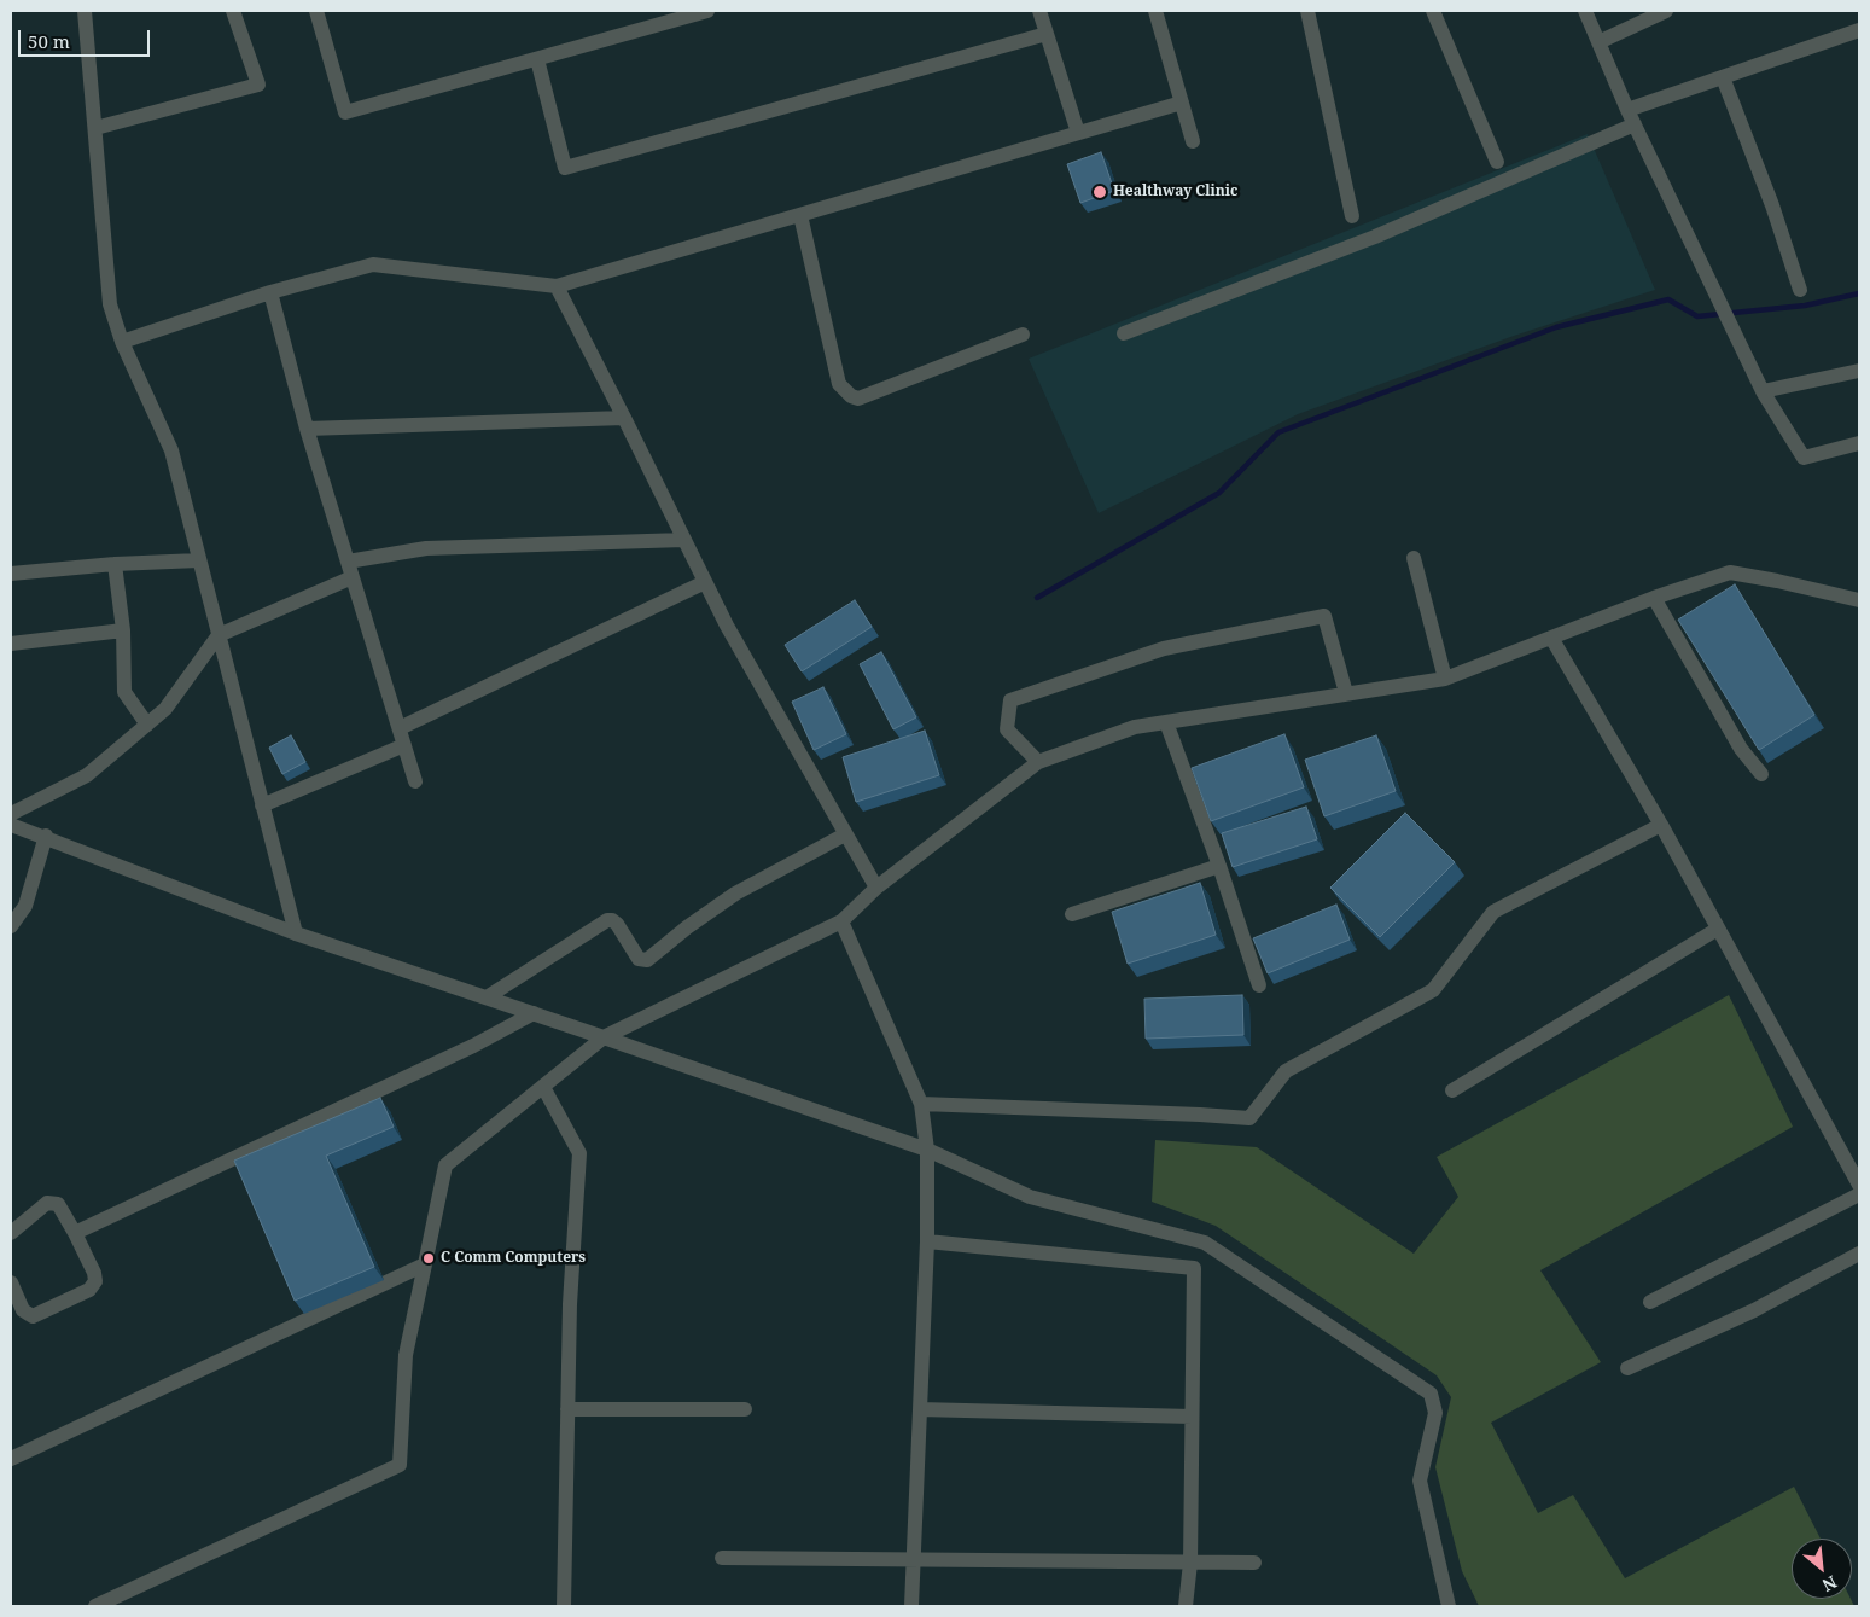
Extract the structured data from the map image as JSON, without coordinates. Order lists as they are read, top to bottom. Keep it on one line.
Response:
{"places":["Healthway Clinic","C Comm Computers"],"scale_bar":"50 m","north":"bottom right"}
